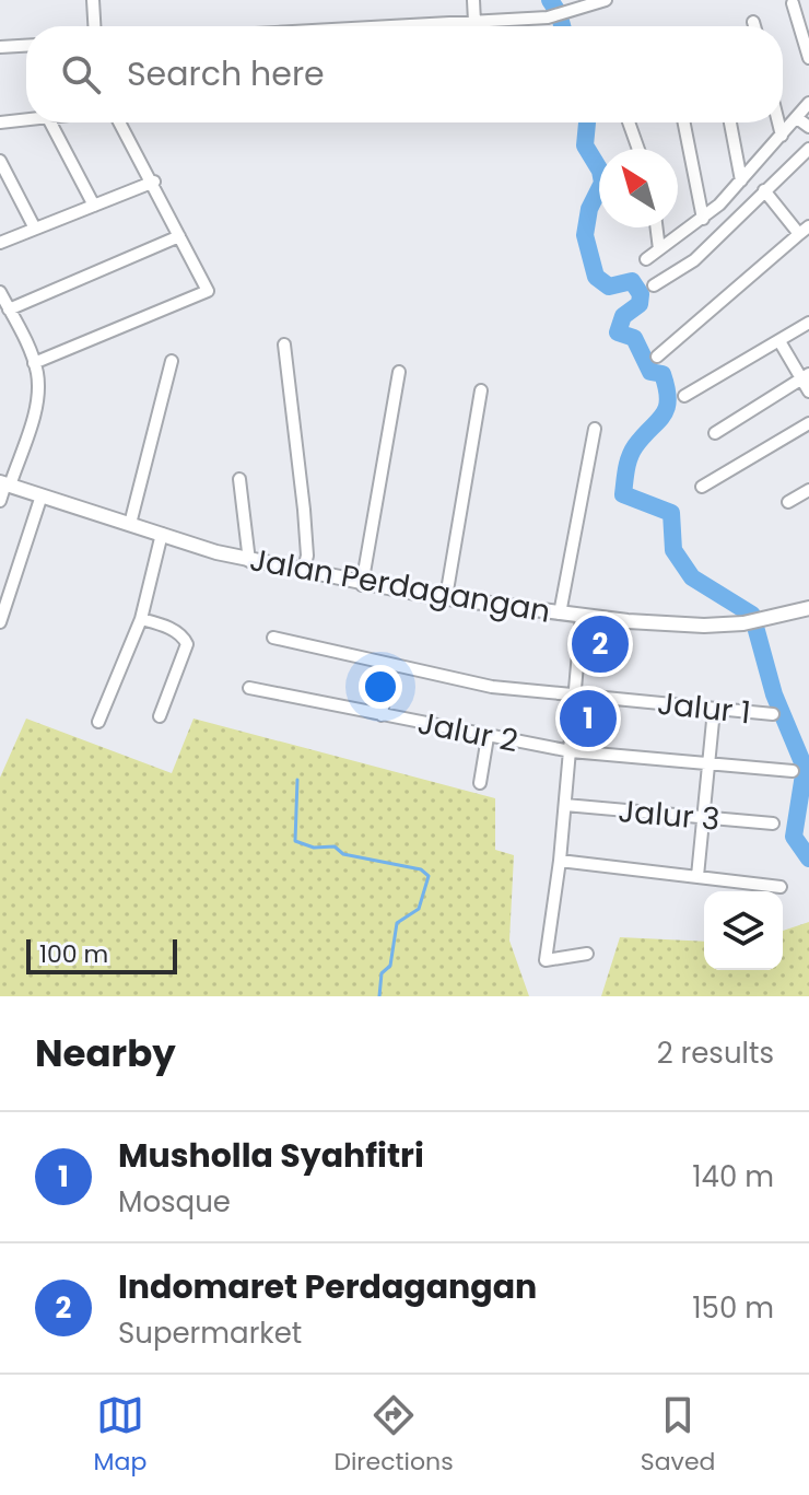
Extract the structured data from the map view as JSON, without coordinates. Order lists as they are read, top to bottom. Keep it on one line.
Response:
{"streets":{"street":["Jalan Perdagangan","Jalur 1","Jalur 2","Jalur 3"]},"scale_bar":"100 m","north":"top left","page":{"search":"Search here","pins":["2","1"],"scale":"100 m","heading":["Nearby","2 results"],"list":[{"mark":"1","name":"Musholla Syahfitri","note":"Mosque","value":"140 m"},{"mark":"2","name":"Indomaret Perdagangan","note":"Supermarket","value":"150 m"}],"nav":["Map","Directions","Saved"]}}
